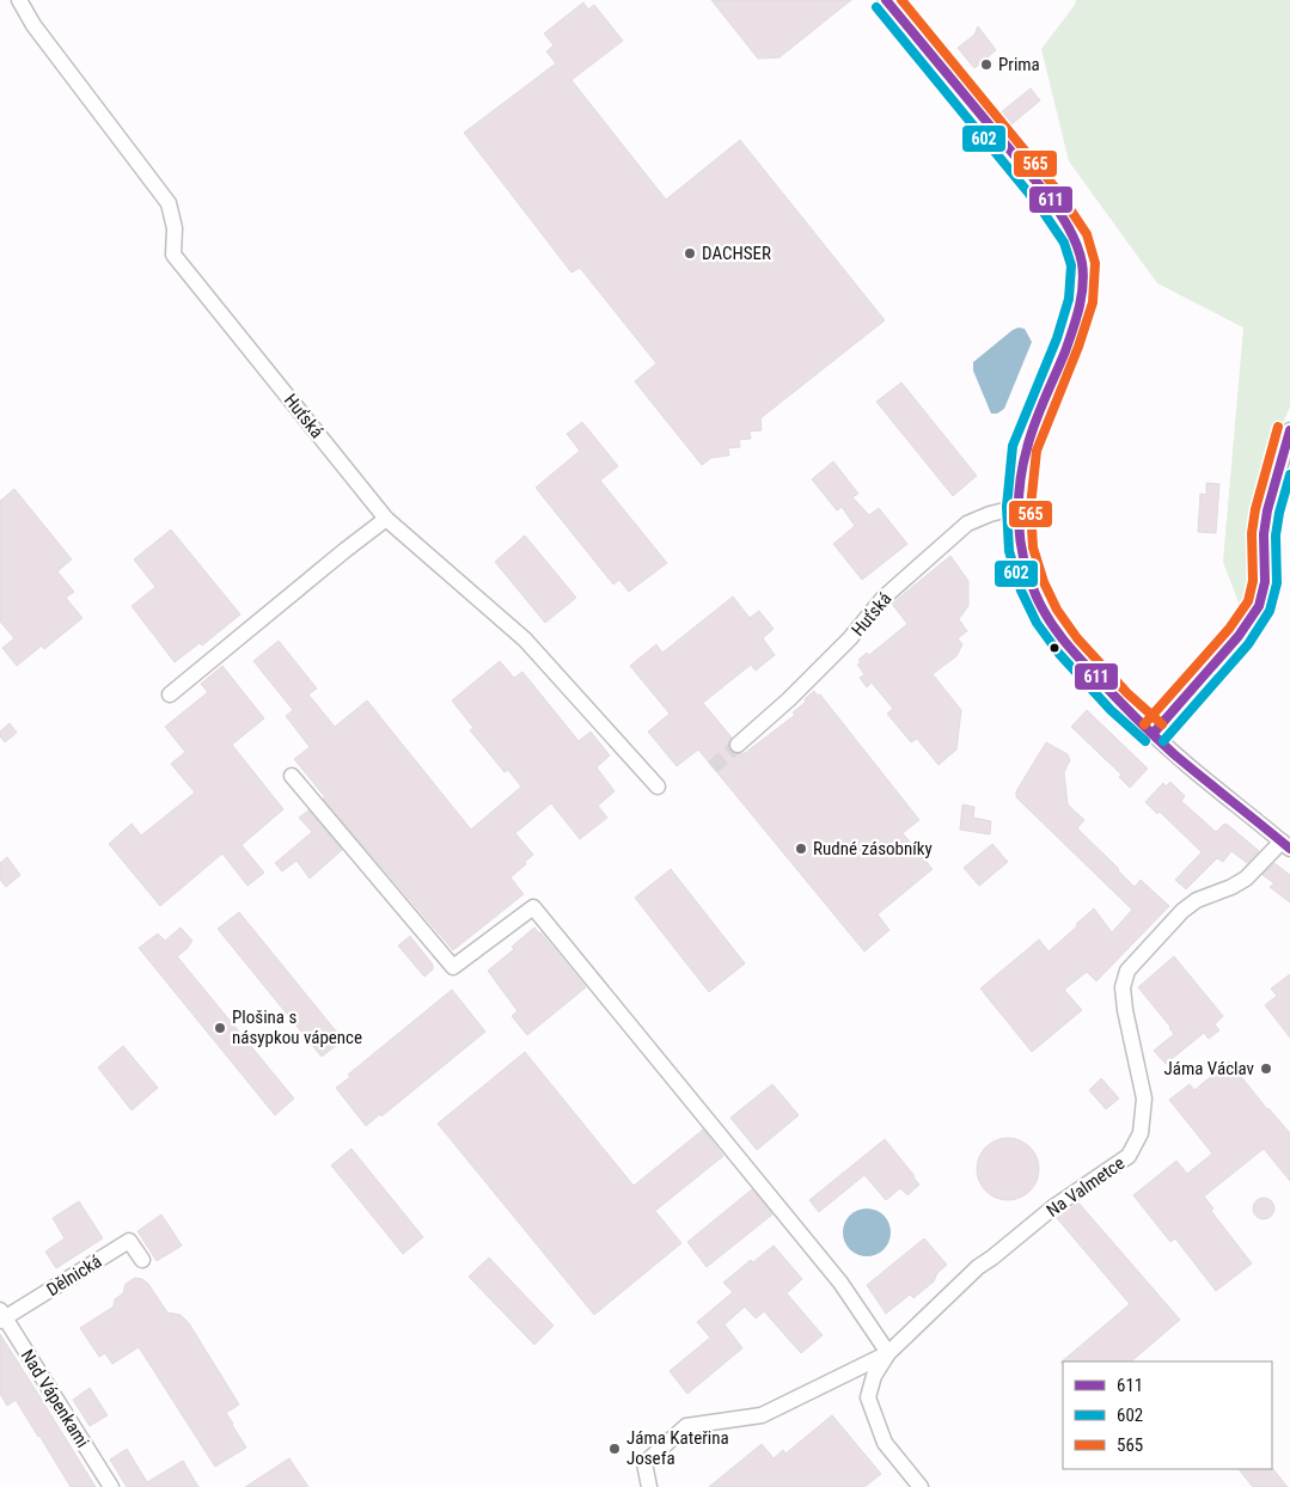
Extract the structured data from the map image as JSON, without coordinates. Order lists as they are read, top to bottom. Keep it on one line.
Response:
{"streets":{"street":["Huťská","Na Valmetce","Dělnická","Nad Vápenkami"]},"crossings":[["Dělnická","Nad Vápenkami"]],"places":["Prima","DACHSER","Rudné zásobníky","Plošina s násypkou vápence","Jáma Václav","Jáma Kateřina Josefa"],"lines":["transit line 611","transit line 565","transit line 602"],"legend":["611","602","565"]}
